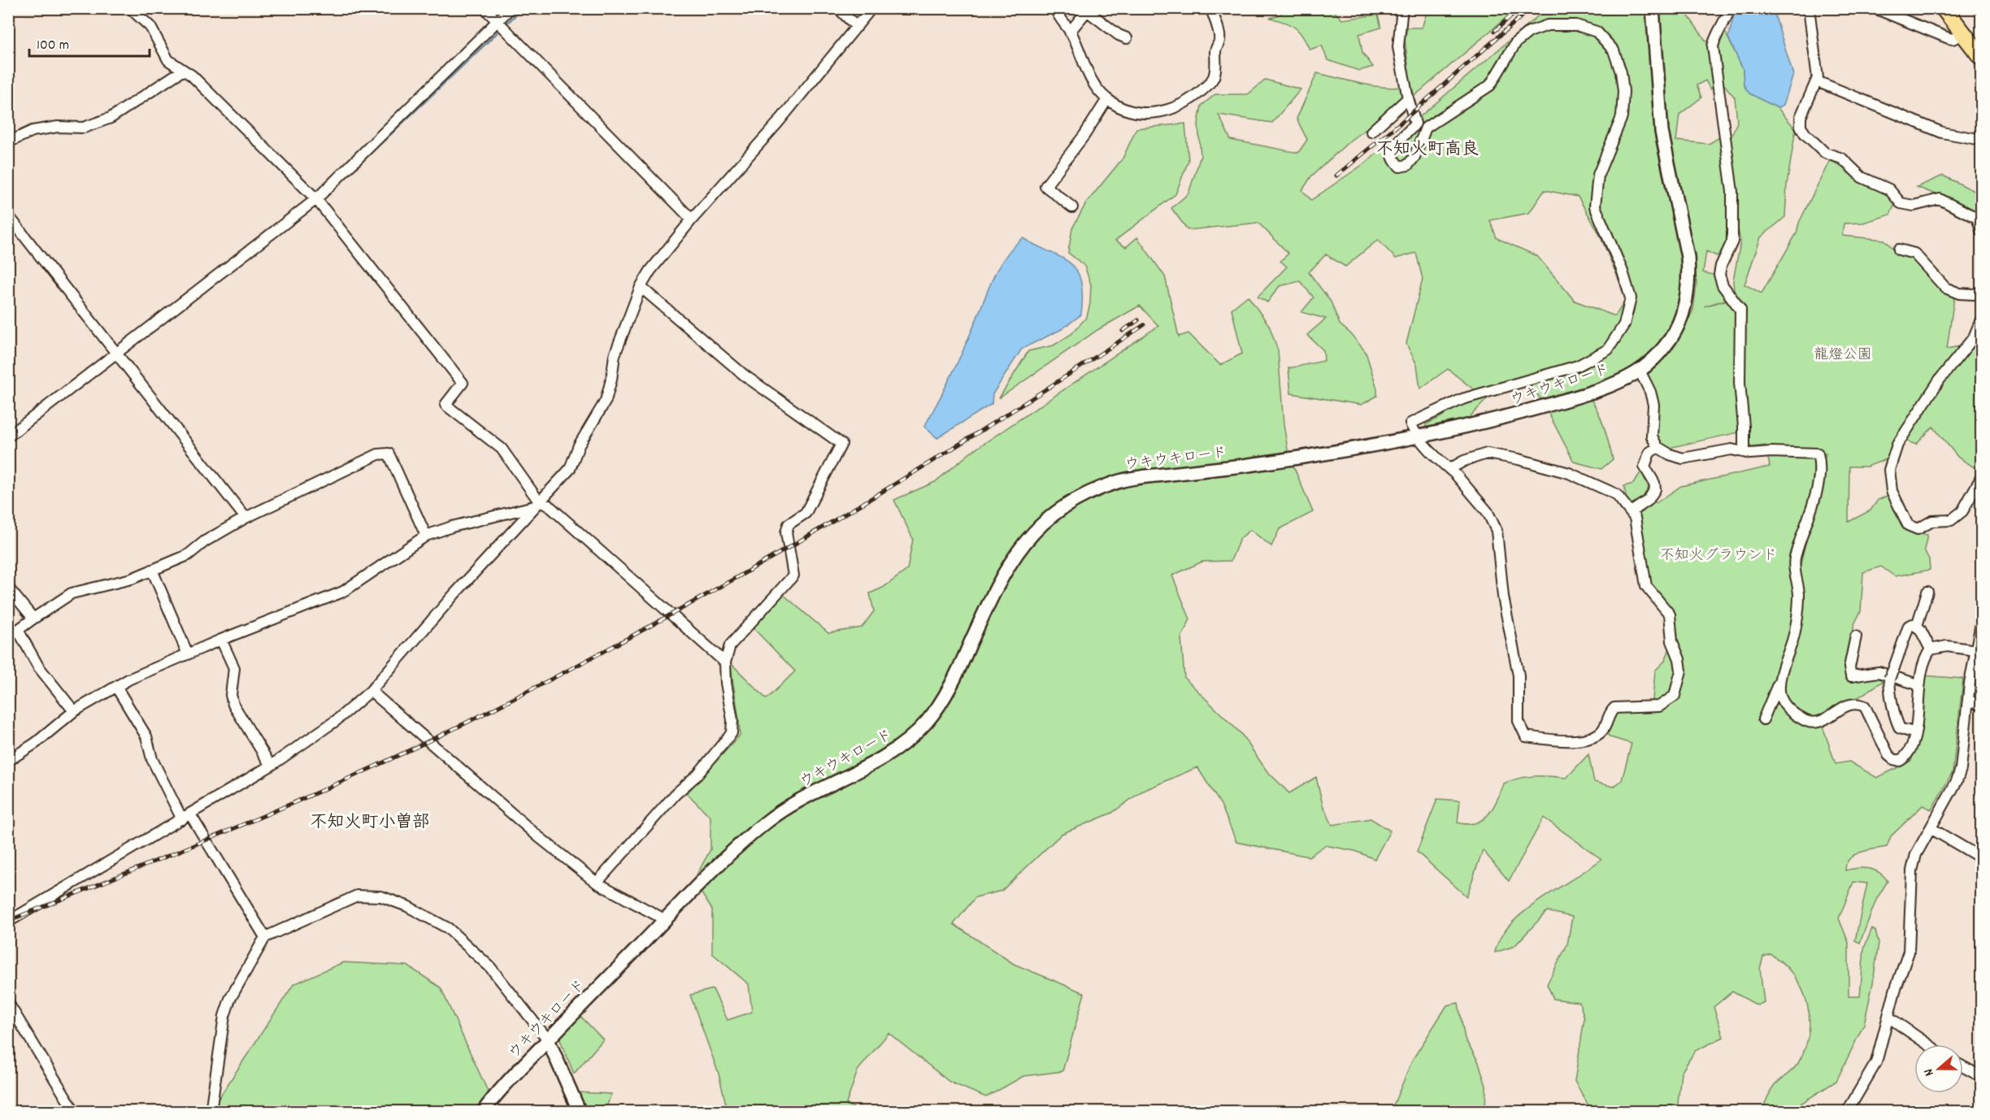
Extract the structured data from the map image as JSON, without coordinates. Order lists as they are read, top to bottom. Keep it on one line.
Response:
{"streets":{"street":["ウキウキロード"]},"districts":["不知火町高良","不知火町小曽部"],"parks":["龍燈公園","不知火グラウンド"],"scale_bar":"100 m","north":"left"}
